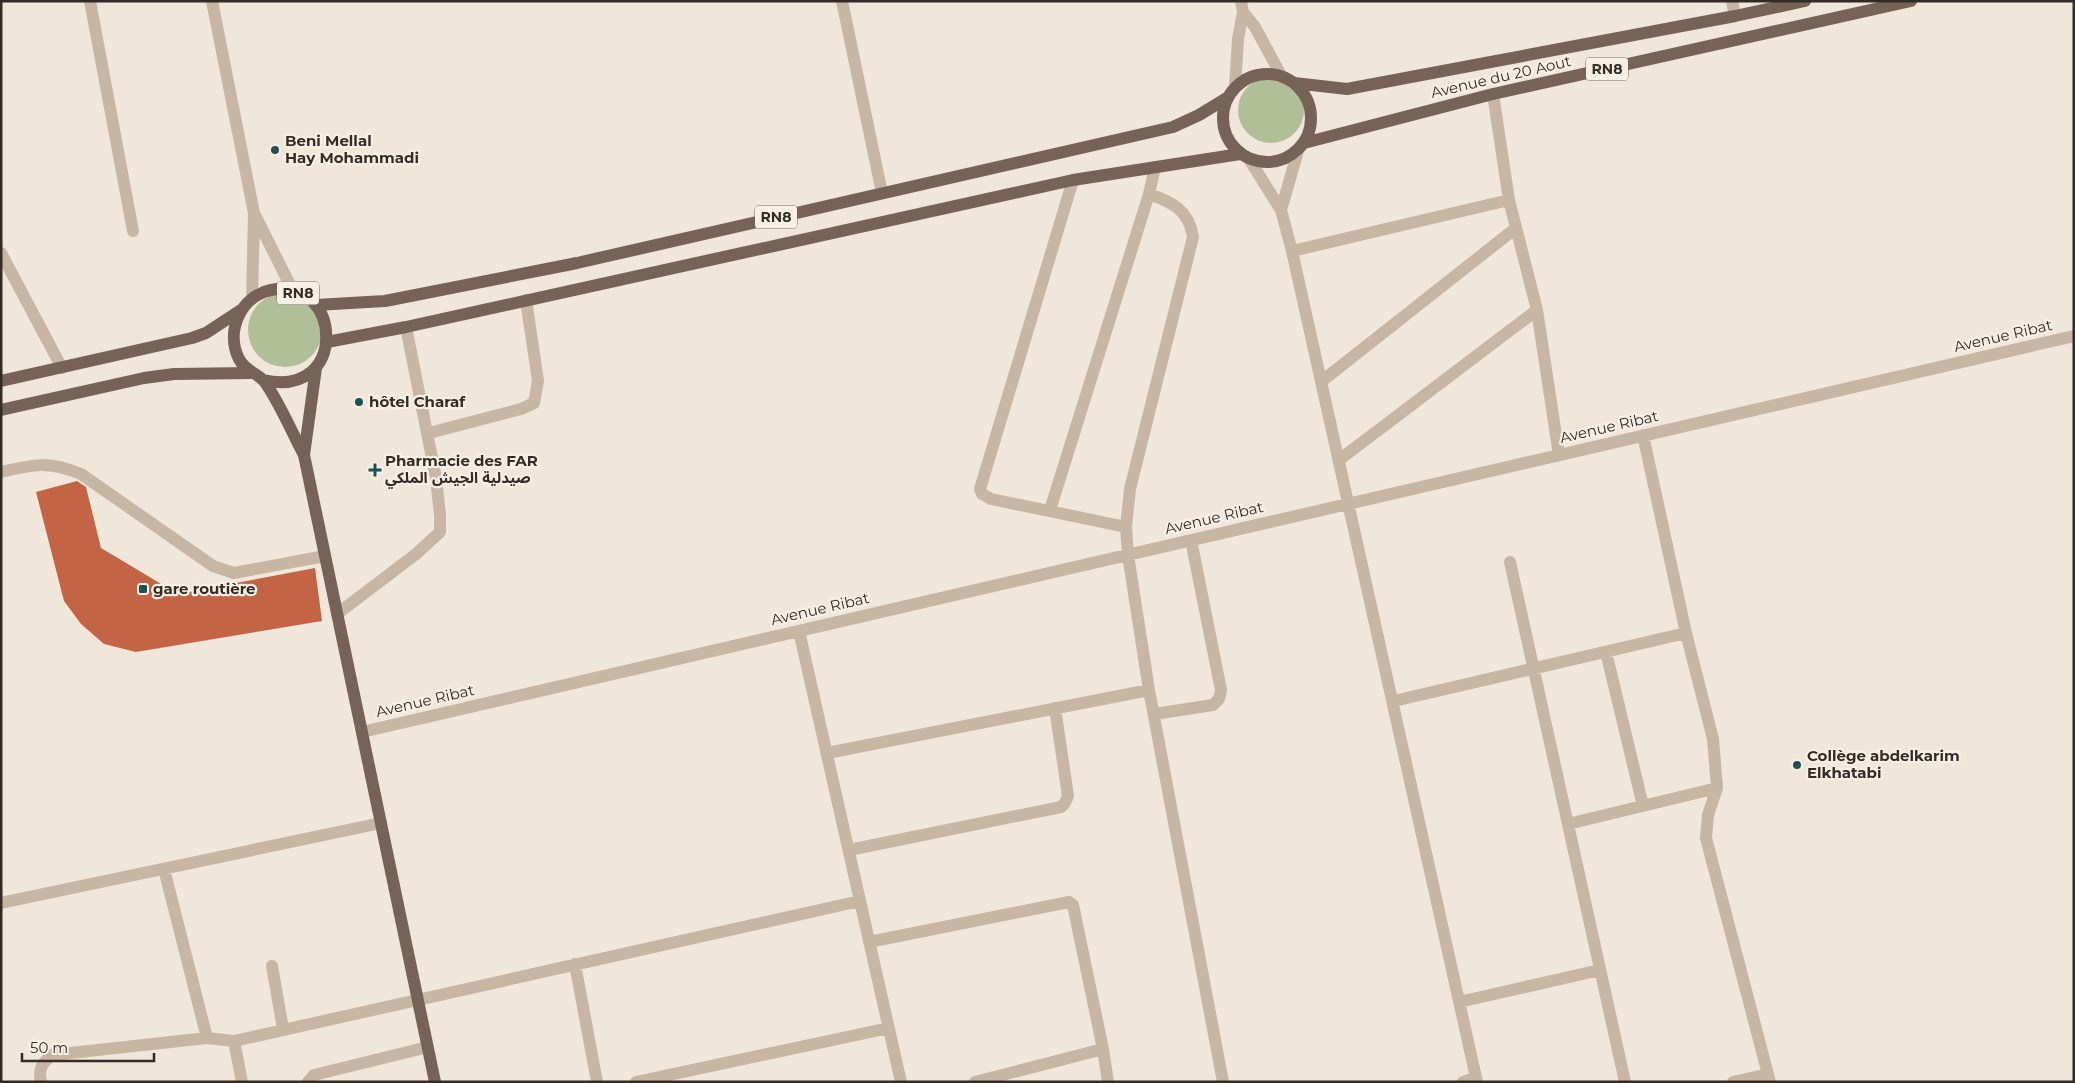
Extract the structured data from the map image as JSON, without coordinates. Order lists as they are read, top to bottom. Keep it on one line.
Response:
{"streets":{"main road":["RN8","Avenue du 20 Aout"],"street":["Avenue Ribat"]},"crossings":[["RN8","Avenue du 20 Aout"]],"places":{"other":["Beni Mellal Hay Mohammadi","hôtel Charaf","Collège abdelkarim Elkhatabi"],"health":["Pharmacie des FAR صيدلية الجيش الملكي"],"transit":["gare routière"]},"scale_bar":"50 m"}
